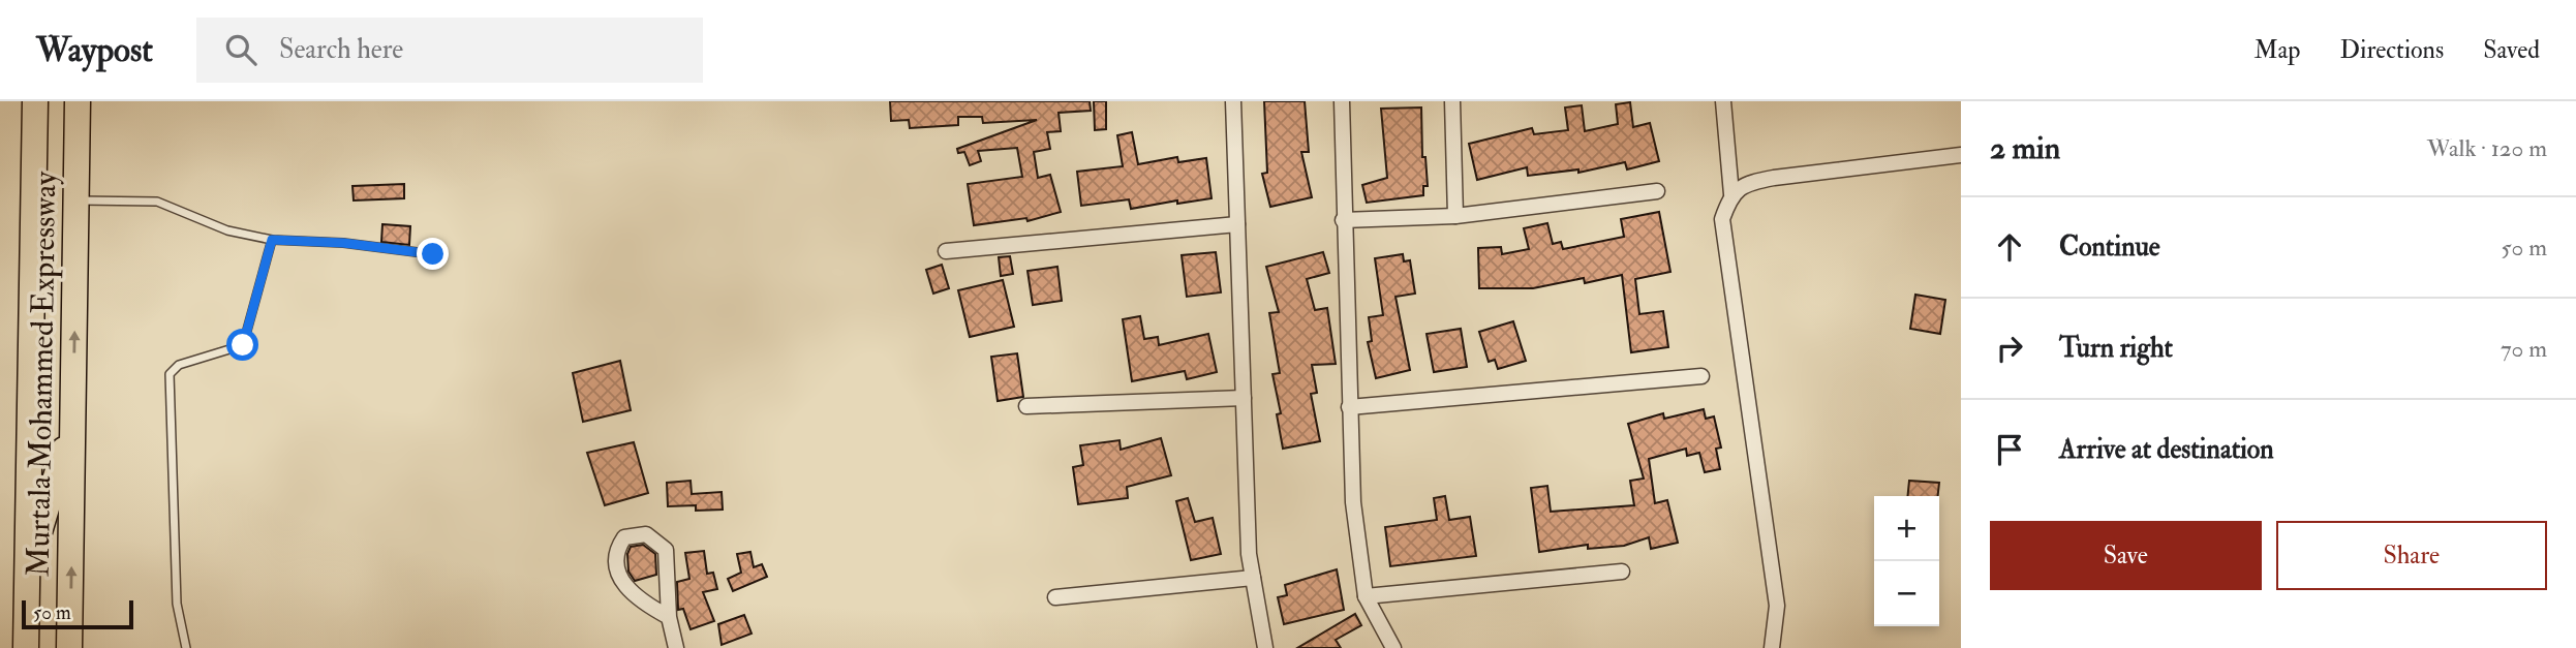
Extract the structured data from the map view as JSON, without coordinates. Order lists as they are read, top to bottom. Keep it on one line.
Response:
{"streets":{"highway":["Murtala Mohammed Expressway"]},"scale_bar":"50 m","page":{"header":"Waypost","search":"Search here","nav":["Map","Directions","Saved"],"heading":["2 min","Walk · 120 m"],"list":[["Continue","50 m"],["Turn right","70 m"],"Arrive at destination"],"map_buttons":["+","−"],"buttons":["Save","Share"],"scale":"50 m"}}
